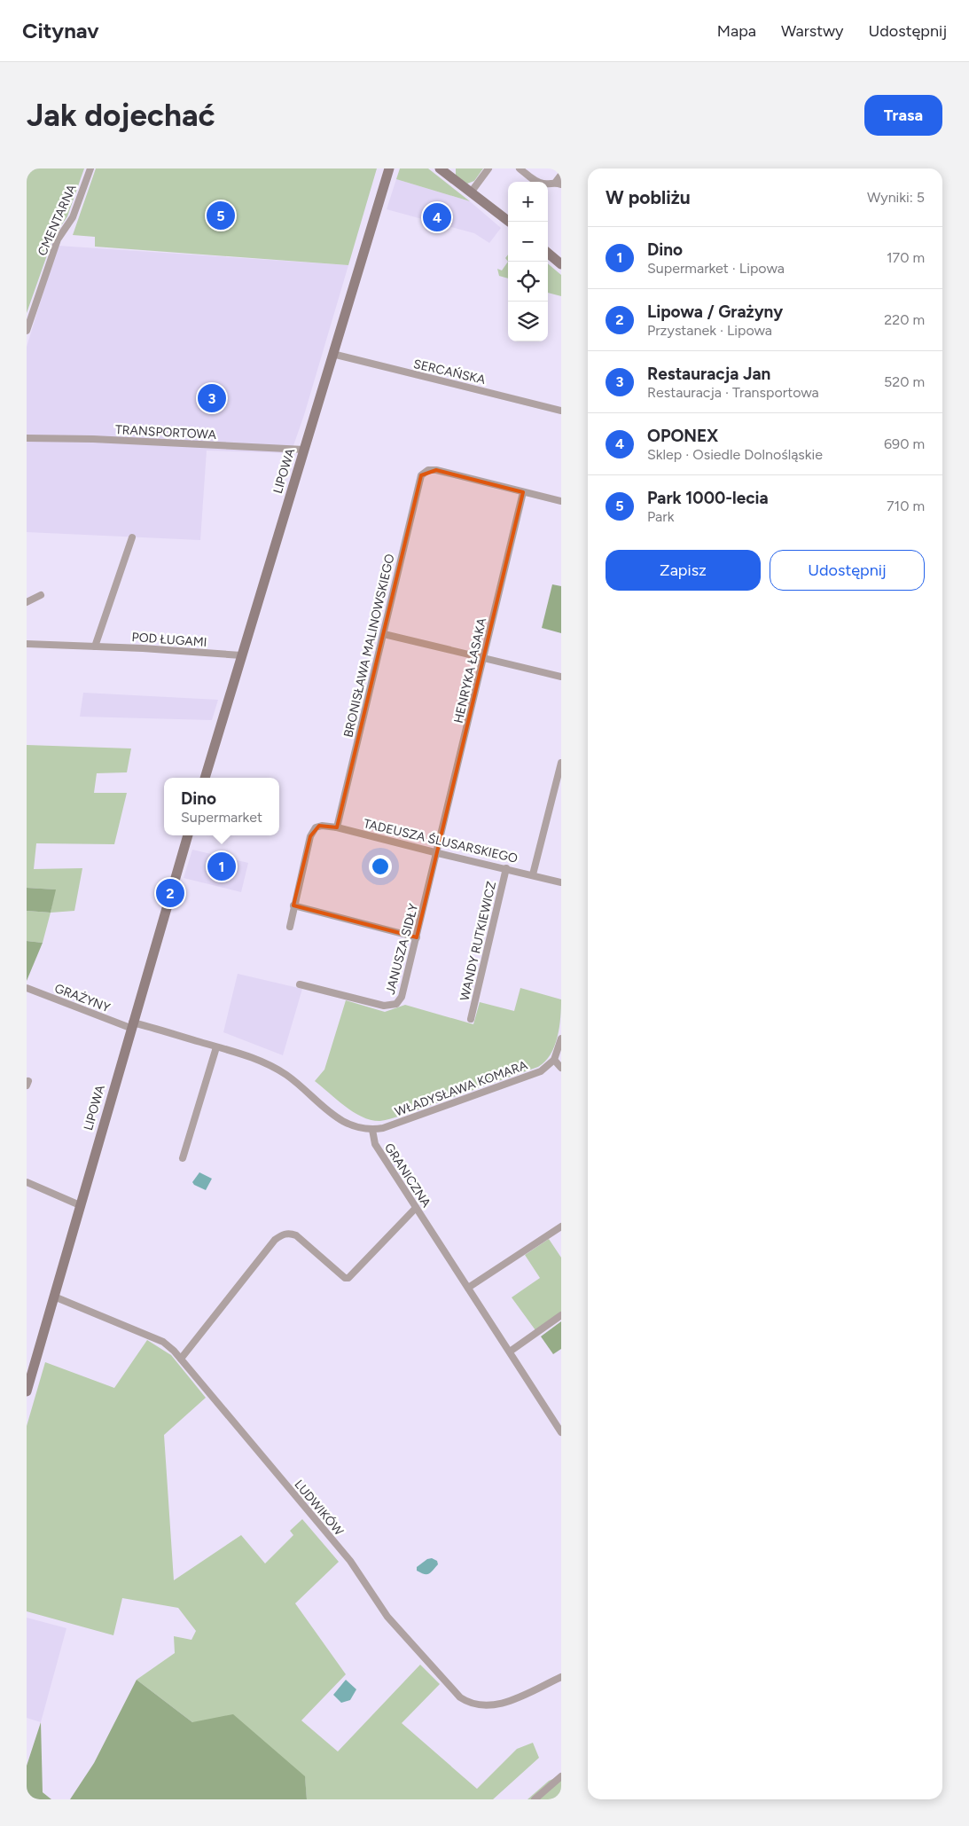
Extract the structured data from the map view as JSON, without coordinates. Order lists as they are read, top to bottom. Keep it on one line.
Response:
{"streets":{"main road":["LIPOWA"],"street":["CMENTARNA","SERCAŃSKA","TRANSPORTOWA","POD ŁUGAMI","BRONISŁAWA MALINOWSKIEGO","HENRYKA ŁASAKA","TADEUSZA ŚLUSARSKIEGO","WANDY RUTKIEWICZ","JANUSZA SIDŁY","GRAŻYNY","WŁADYSŁAWA KOMARA","GRANICZNA","LUDWIKÓW"]},"crossings":[["SERCAŃSKA","LIPOWA"],["TRANSPORTOWA","LIPOWA"],["LIPOWA","POD ŁUGAMI"],["LIPOWA","GRAŻYNY"],["LIPOWA","LUDWIKÓW"],["BRONISŁAWA MALINOWSKIEGO","HENRYKA ŁASAKA"],["BRONISŁAWA MALINOWSKIEGO","TADEUSZA ŚLUSARSKIEGO"],["HENRYKA ŁASAKA","TADEUSZA ŚLUSARSKIEGO"],["HENRYKA ŁASAKA","JANUSZA SIDŁY"],["TADEUSZA ŚLUSARSKIEGO","WANDY RUTKIEWICZ"],["TADEUSZA ŚLUSARSKIEGO","JANUSZA SIDŁY"],["WŁADYSŁAWA KOMARA","GRANICZNA"]],"page":{"header":"Citynav","nav":["Mapa","Warstwy","Udostępnij"],"buttons":["Trasa",["Zapisz","Udostępnij"]],"title":"Jak dojechać","heading":["W pobliżu","Wyniki: 5"],"map_buttons":["+","−"],"pins":["5","4","3","1","2"],"list":[{"mark":"1","name":"Dino","note":"Supermarket · Lipowa","value":"170 m"},{"mark":"2","name":"Lipowa / Grażyny","note":"Przystanek · Lipowa","value":"220 m"},{"mark":"3","name":"Restauracja Jan","note":"Restauracja · Transportowa","value":"520 m"},{"mark":"4","name":"OPONEX","note":"Sklep · Osiedle Dolnośląskie","value":"690 m"},{"mark":"5","name":"Park 1000-lecia","note":"Park","value":"710 m"}],"popup":["Dino","Supermarket"]}}
